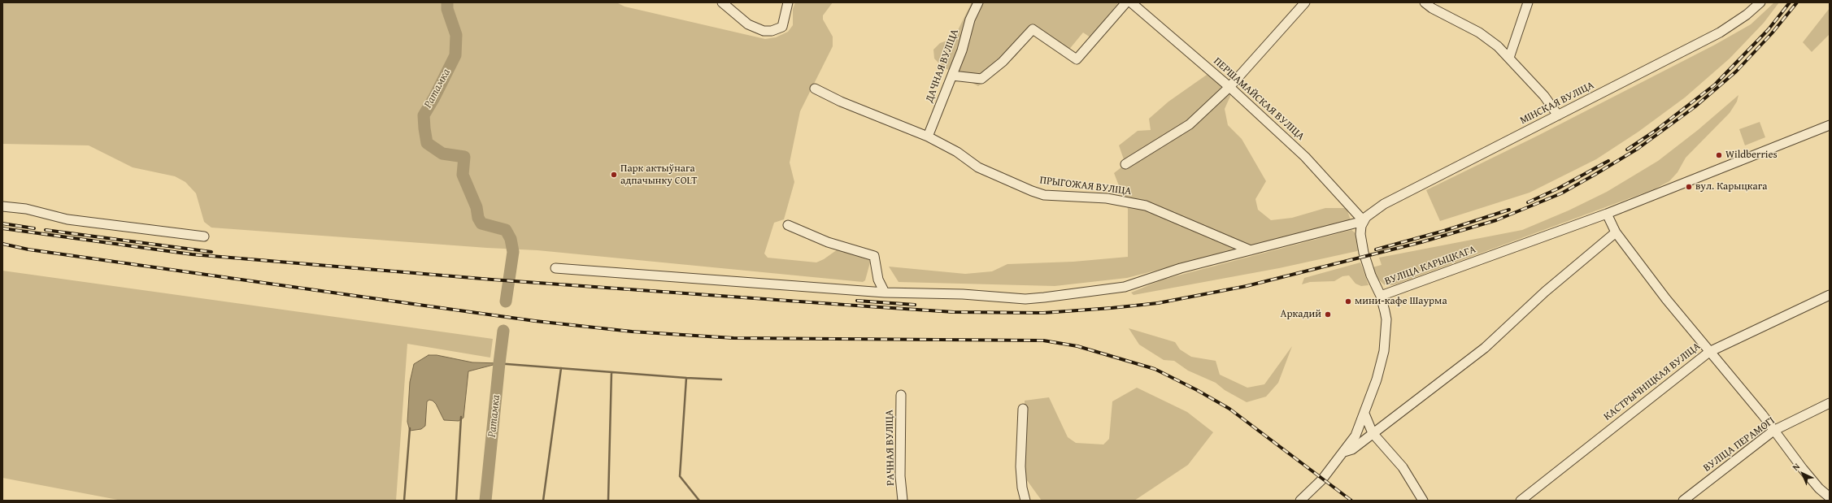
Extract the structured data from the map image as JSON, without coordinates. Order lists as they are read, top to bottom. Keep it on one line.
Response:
{"streets":{"street":["ДАЧНАЯ ВУЛІЦА","ПЕРШАМАЙСКАЯ ВУЛІЦА","МІНСКАЯ ВУЛІЦА","ПРЫГОЖАЯ ВУЛІЦА","ВУЛІЦА КАРЫЦКАГА","КАСТРЫЧНІЦКАЯ ВУЛІЦА","ВУЛІЦА ПЕРАМОГІ","РАЧНАЯ ВУЛІЦА"]},"crossings":[["ДАЧНАЯ ВУЛІЦА","ПРЫГОЖАЯ ВУЛІЦА"],["ПЕРШАМАЙСКАЯ ВУЛІЦА","МІНСКАЯ ВУЛІЦА"]],"water":["Ратамка"],"places":["Wildberries","Парк актыўнага адпачынку COLT","вул. Карыцкага","мини-кафе Шаурма","Аркадий"],"north":"top left"}
